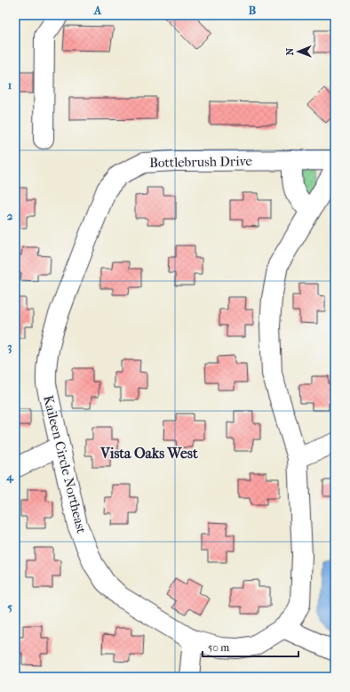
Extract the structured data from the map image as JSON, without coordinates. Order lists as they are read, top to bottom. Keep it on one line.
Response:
{"streets":{"street":["Bottlebrush Drive","Kaileen Circle Northeast"]},"crossings":[["Bottlebrush Drive","Kaileen Circle Northeast"]],"districts":["Vista Oaks West"],"scale_bar":"50 m","north":"left","grid":{"columns":["A","B"],"rows":["1","2","3","4","5"]}}
